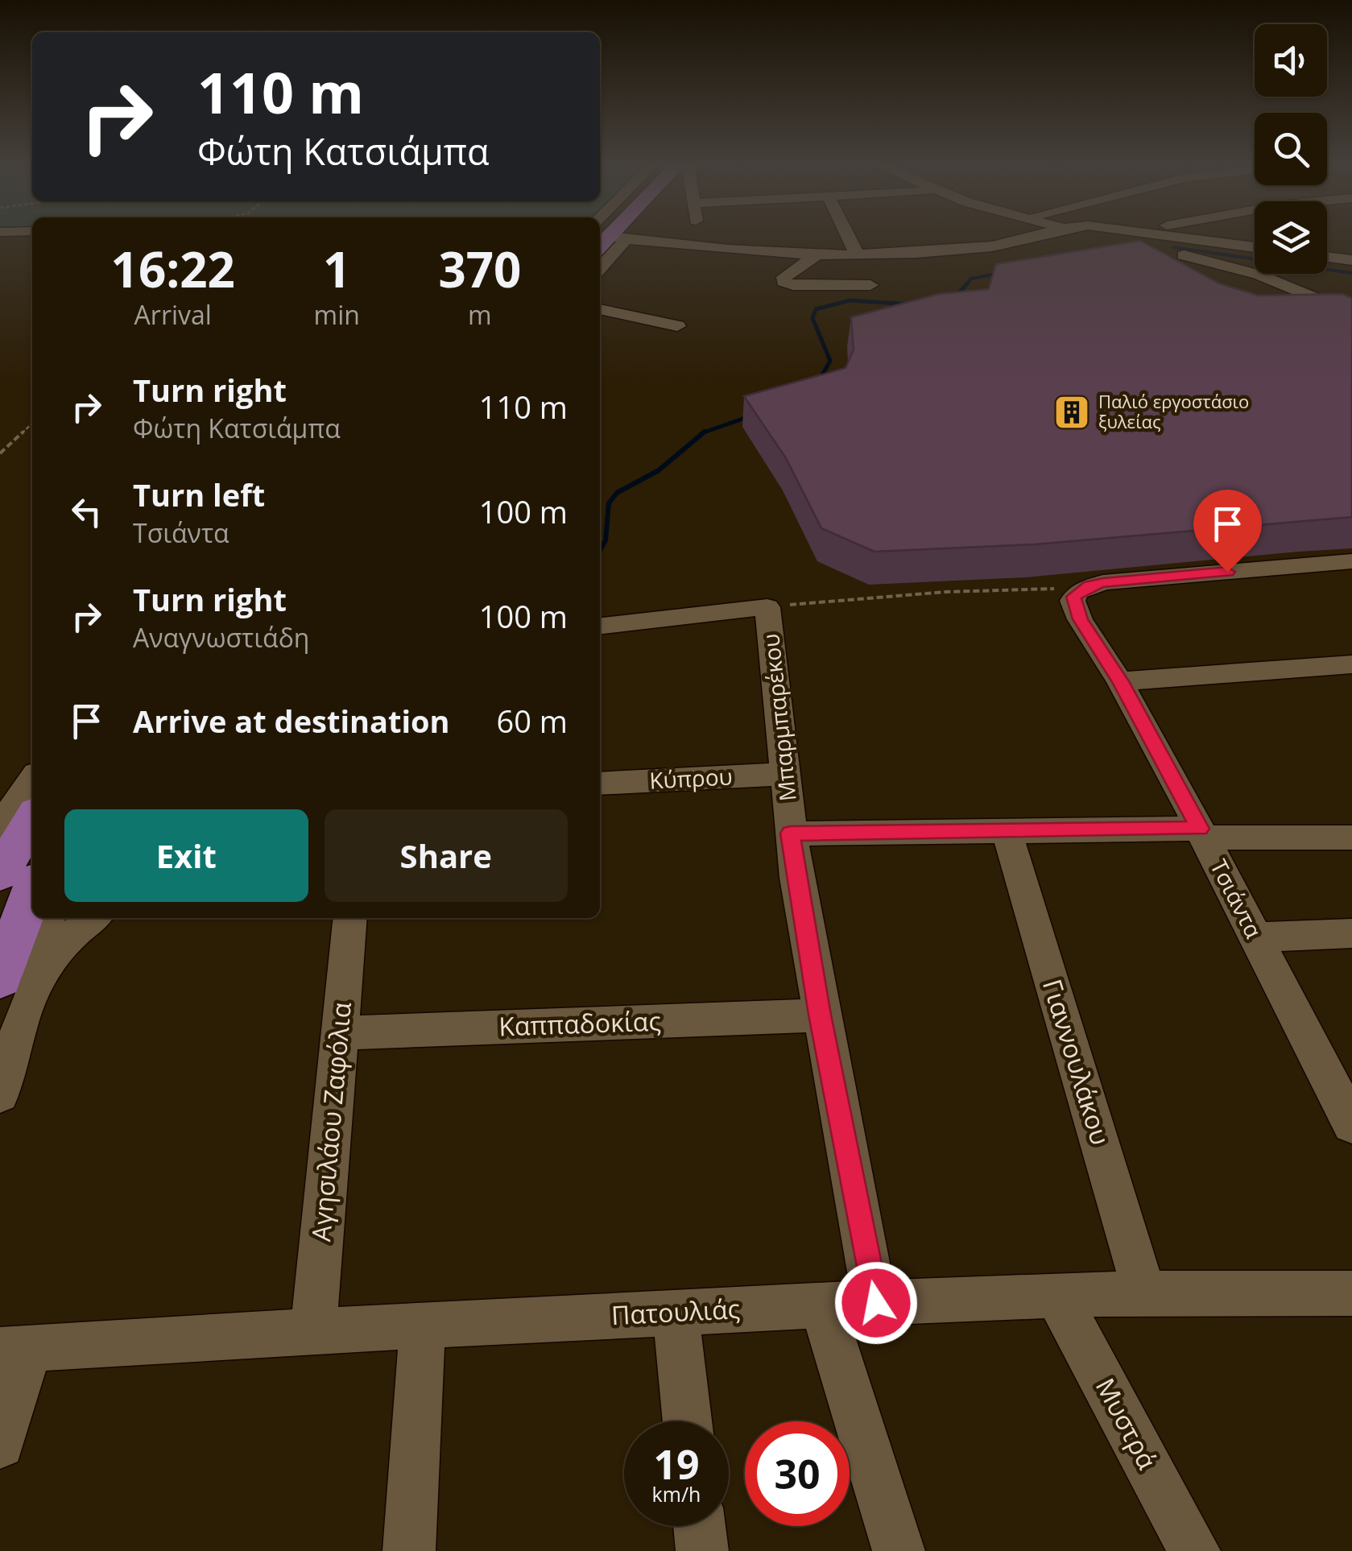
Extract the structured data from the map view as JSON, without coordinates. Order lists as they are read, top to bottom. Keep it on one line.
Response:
{"streets":{"street":["Μπαρμπαρέκου","Κύπρου","Τσιάντα","Καππαδοκίας","Γιαννουλάκου","Αγησιλάου Ζαφόλια","Πατουλιάς","Μυστρά"]},"crossings":[["Μπαρμπαρέκου","Κύπρου"],["Μπαρμπαρέκου","Καππαδοκίας"],["Μπαρμπαρέκου","Πατουλιάς"],["Καππαδοκίας","Αγησιλάου Ζαφόλια"],["Γιαννουλάκου","Πατουλιάς"],["Αγησιλάου Ζαφόλια","Πατουλιάς"],["Πατουλιάς","Μυστρά"]],"places":{"building":["Παλιό εργοστάσιο ξυλείας"]},"page":{"turn":["110 m","Φώτη Κατσιάμπα"],"eta":["16:22","Arrival","1","min","370","m"],"list":[{"name":"Turn right","note":"Φώτη Κατσιάμπα","value":"110 m"},{"name":"Turn left","note":"Τσιάντα","value":"100 m"},{"name":"Turn right","note":"Αναγνωστιάδη","value":"100 m"},{"name":"Arrive at destination","value":"60 m"}],"buttons":["Exit","Share"],"speed":"19 km/h","limit":"30"}}
